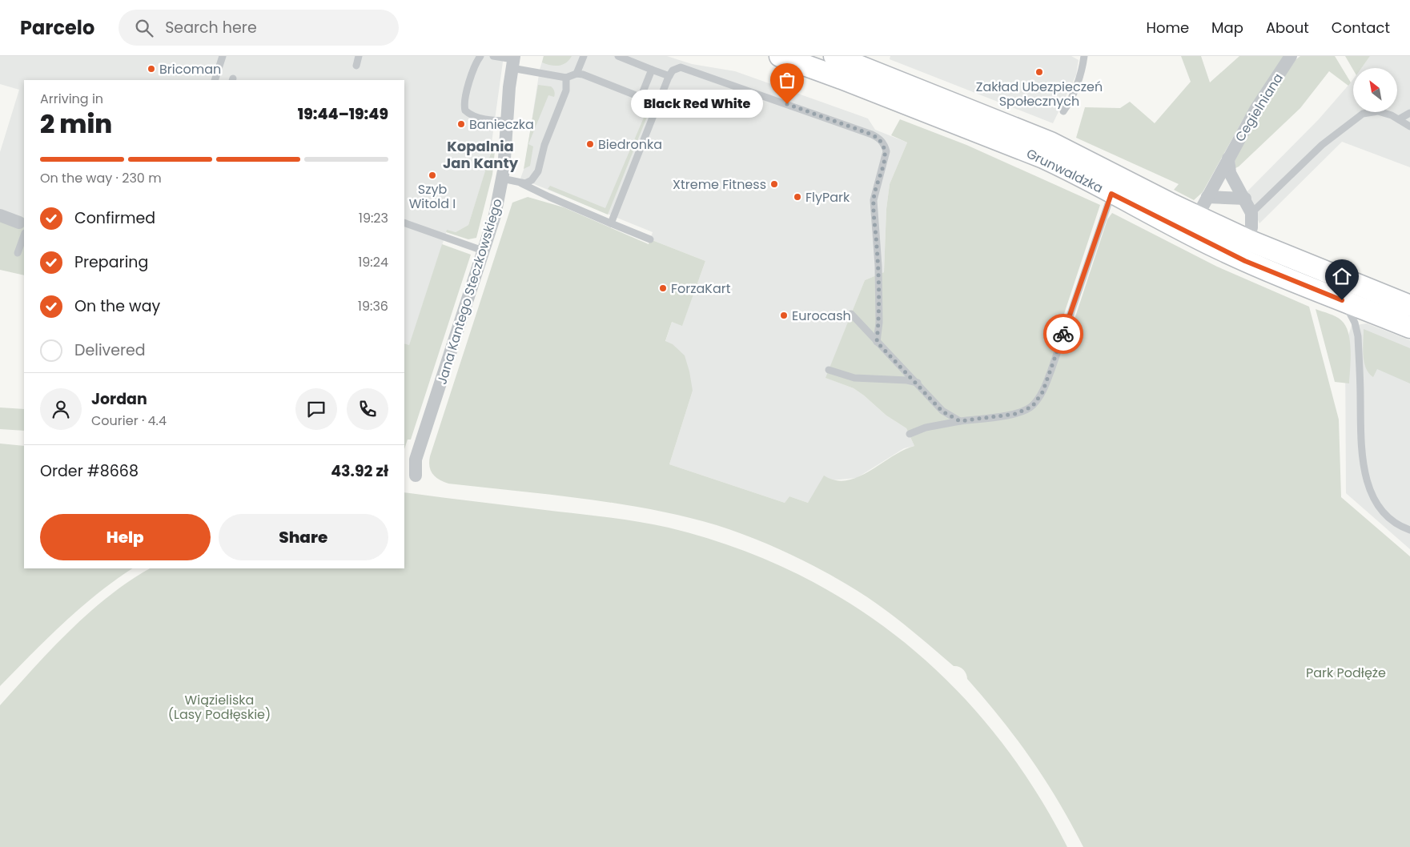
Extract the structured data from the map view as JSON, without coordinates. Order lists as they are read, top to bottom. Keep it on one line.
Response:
{"streets":{"main road":["Grunwaldzka"],"street":["Cegielniana","Jana Kantego Steczkowskiego"]},"crossings":[["Cegielniana","Grunwaldzka"]],"districts":["Kopalnia Jan Kanty"],"parks":["Park Podłęże","Wiązieliska (Lasy Podłęskie)"],"places":["Bricoman","Zakład Ubezpieczeń Społecznych","Black Red White","Banieczka","Biedronka","Szyb Witold I","Xtreme Fitness","FlyPark","ForzaKart","Eurocash"],"north":"top left","page":{"header":"Parcelo","search":"Search here","nav":["Home","Map","About","Contact"],"heading":["2 min","Arriving in","19:44–19:49"],"panel":["Jordan","Courier · 4.4","Order #8668","43.92 zł"],"bubble":"Black Red White","bar":"On the way · 230 m","list":[["Confirmed","19:23"],["Preparing","19:24"],["On the way","19:36"],"Delivered"],"buttons":["Help","Share"]}}
